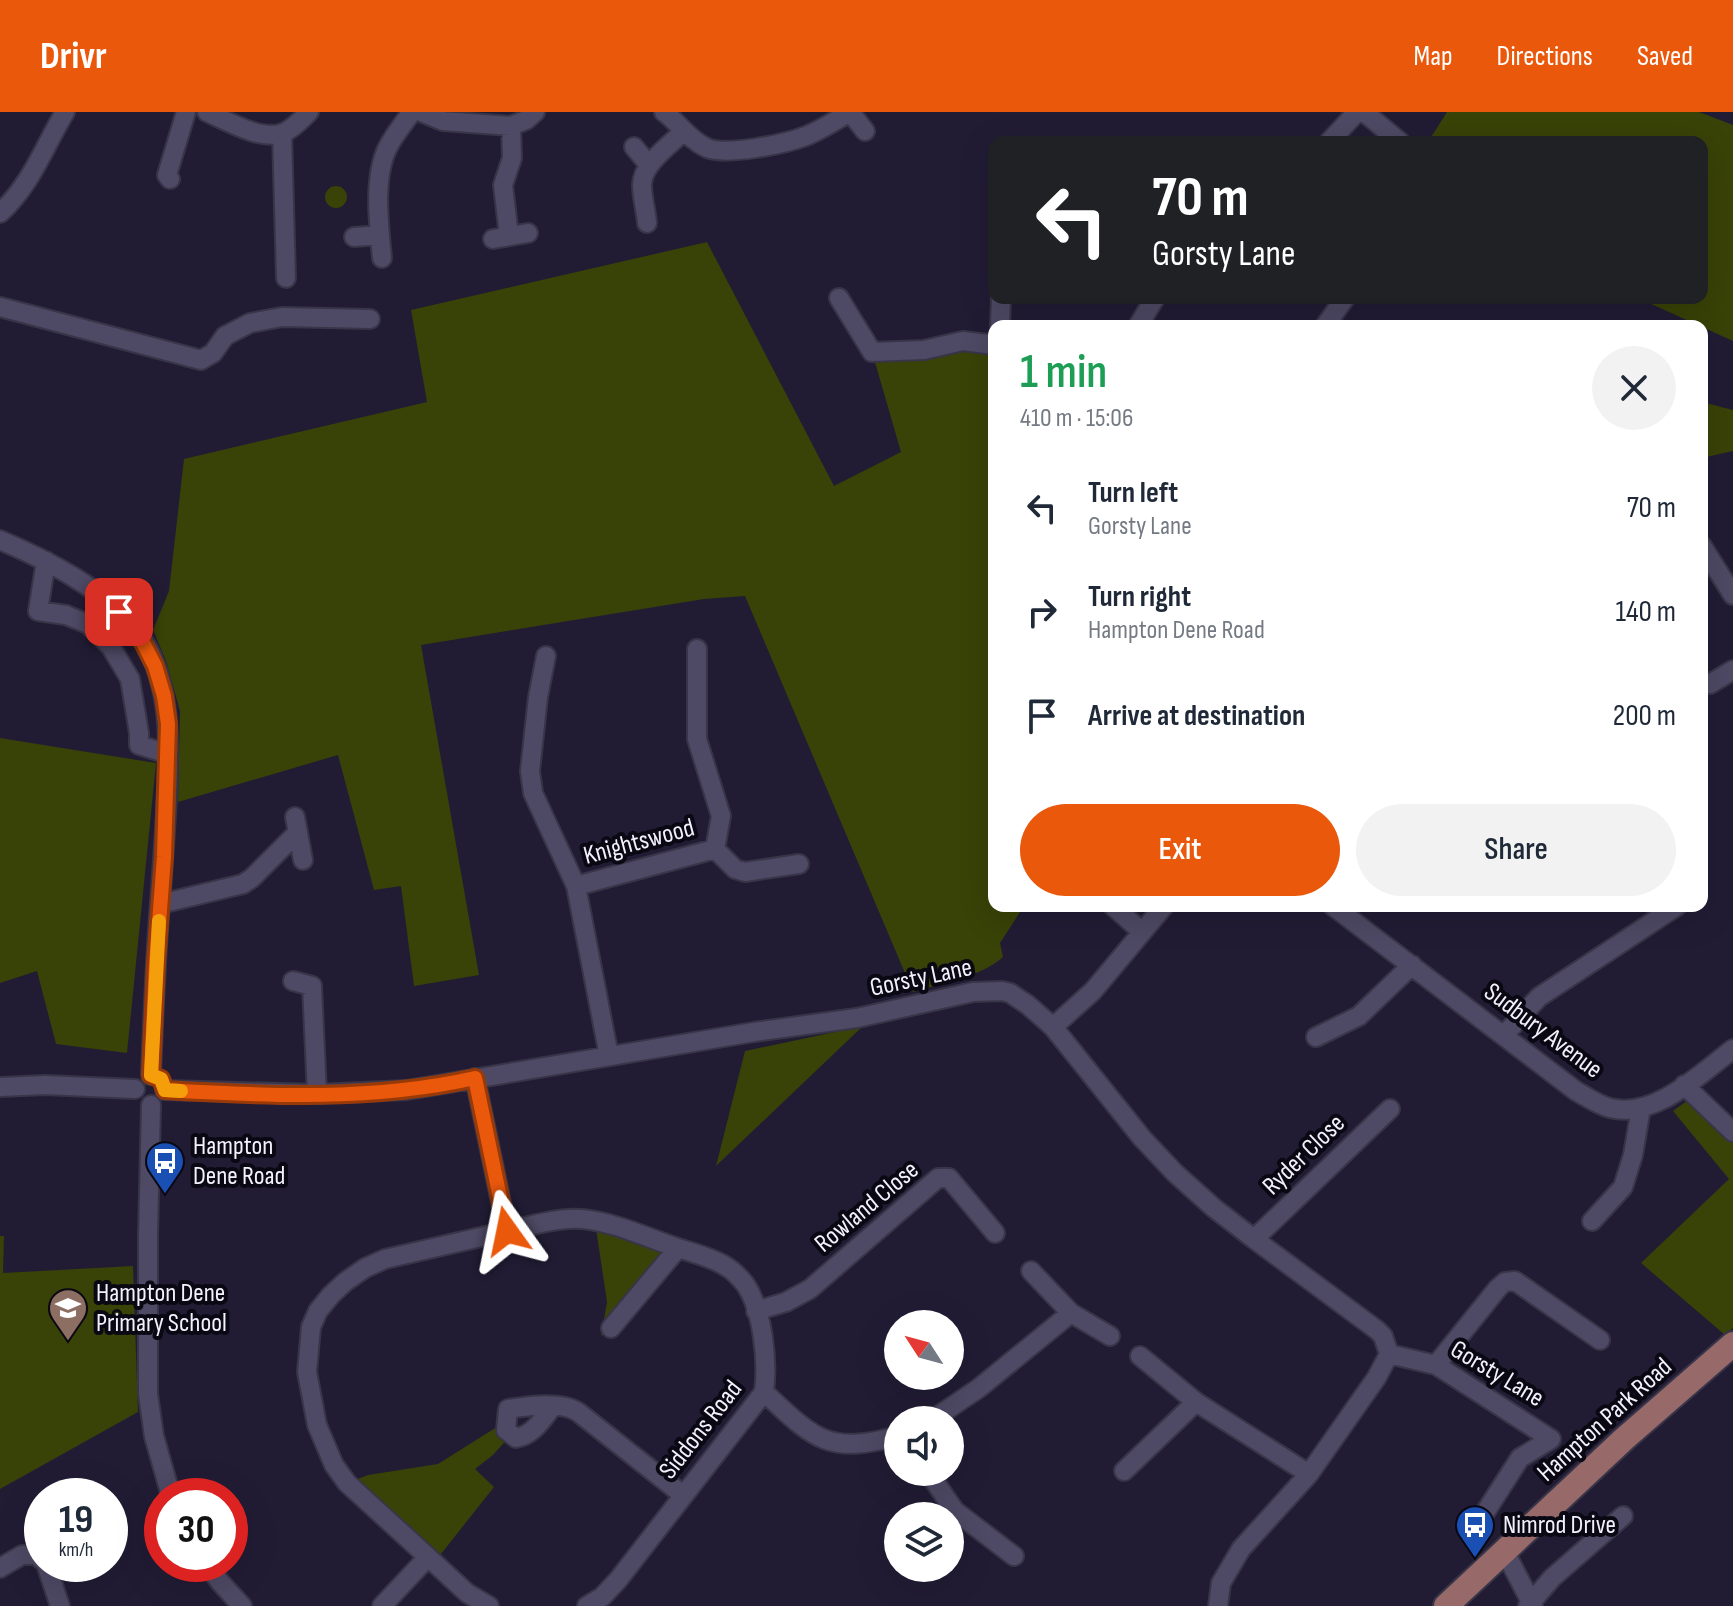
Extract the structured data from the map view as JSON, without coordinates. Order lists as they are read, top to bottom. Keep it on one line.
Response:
{"streets":{"main road":["Hampton Park Road"],"street":["Knightswood","Gorsty Lane","Sudbury Avenue","Ryder Close","Rowland Close","Siddons Road"]},"crossings":[["Gorsty Lane","Ryder Close"],["Rowland Close","Siddons Road"]],"places":{"bus stop":["Hampton Dene Road","Nimrod Drive"],"school or university":["Hampton Dene Primary School"]},"north":"top left","page":{"header":"Drivr","nav":["Map","Directions","Saved"],"turn":["70 m","Gorsty Lane"],"heading":["1 min","410 m · 15:06"],"list":[{"name":"Turn left","note":"Gorsty Lane","value":"70 m"},{"name":"Turn right","note":"Hampton Dene Road","value":"140 m"},{"name":"Arrive at destination","value":"200 m"}],"buttons":["Exit","Share"],"speed":"19 km/h","limit":"30"}}
